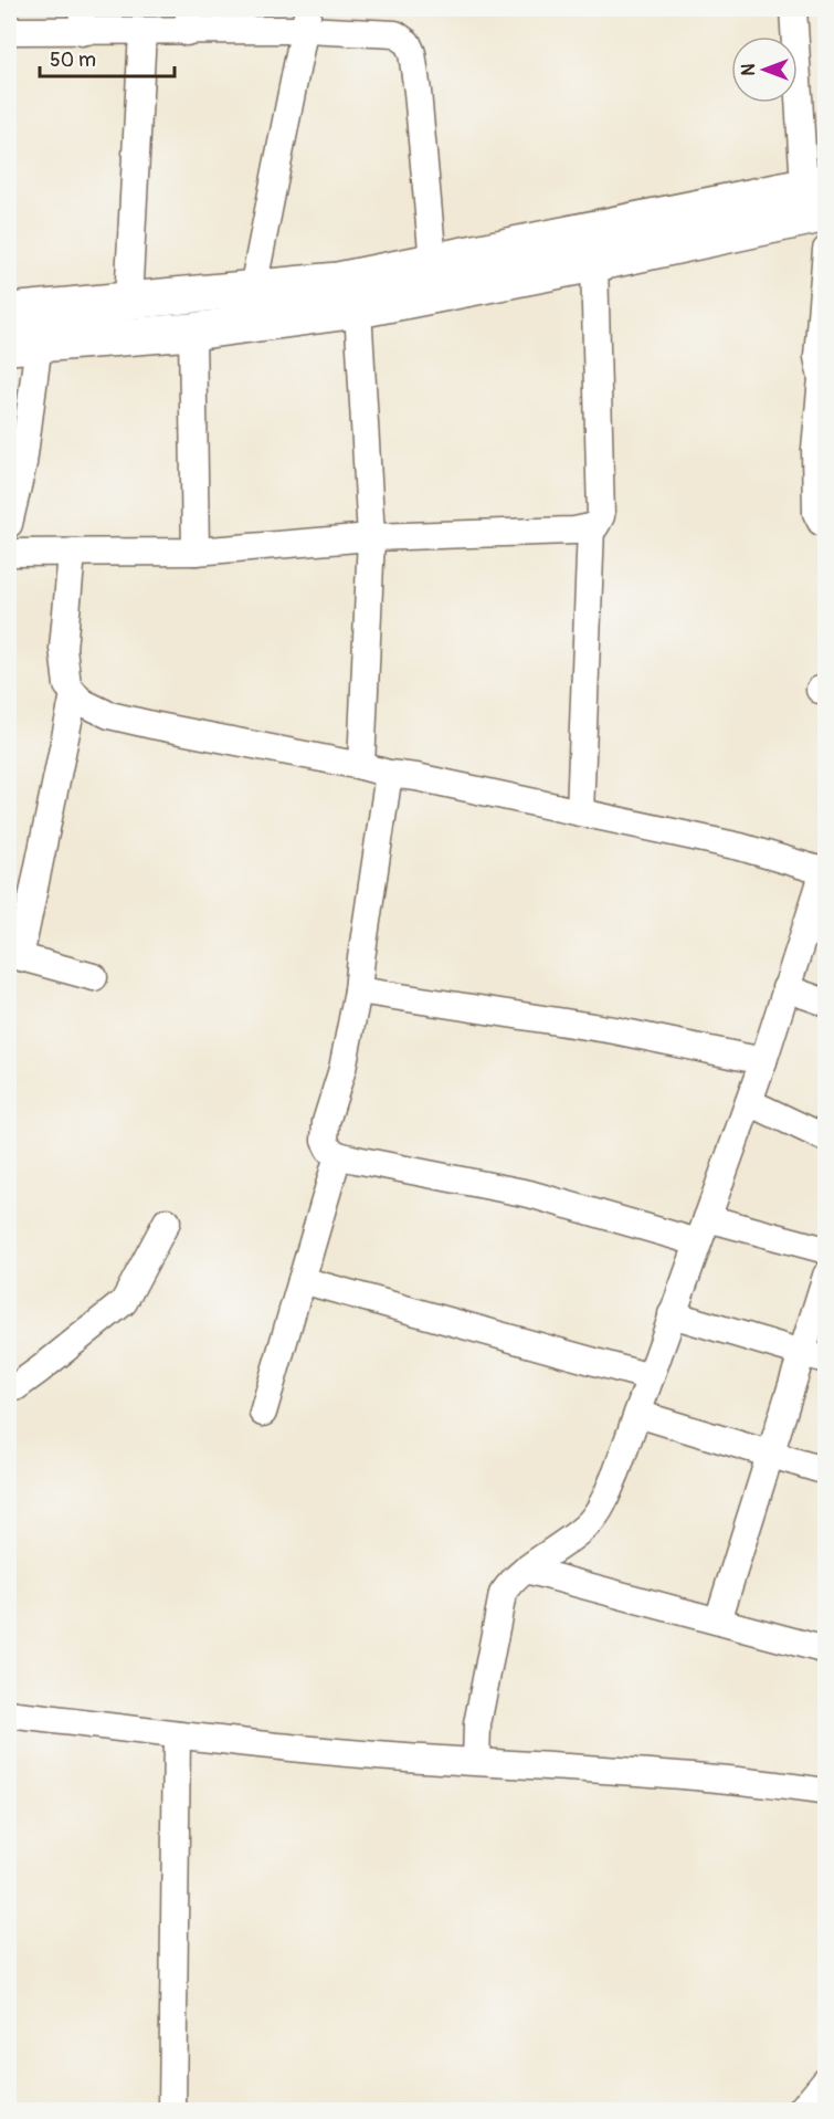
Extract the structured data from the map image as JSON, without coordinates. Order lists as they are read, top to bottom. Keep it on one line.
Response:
{"scale_bar":"50 m","north":"left"}
